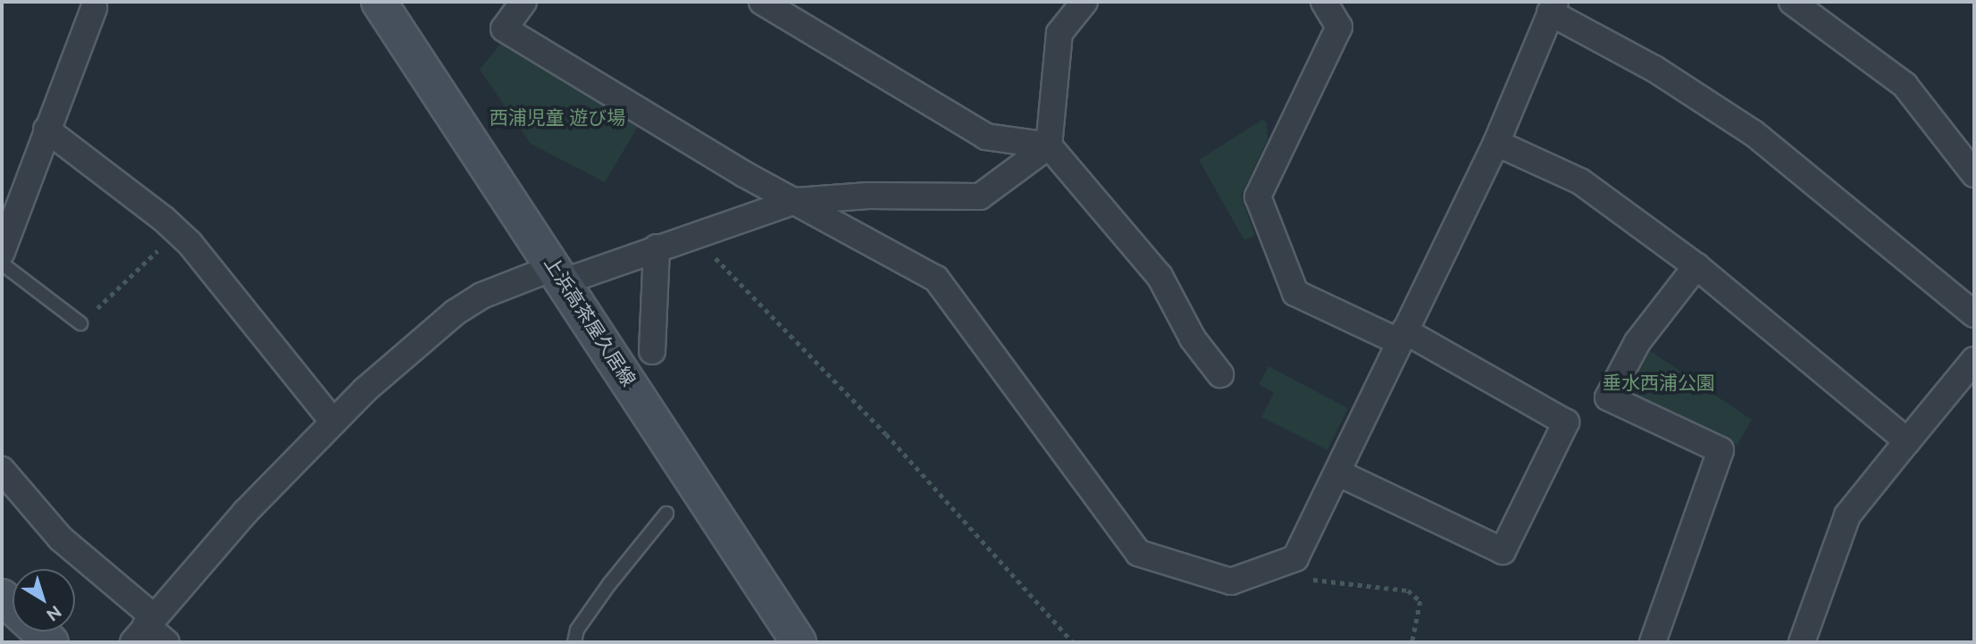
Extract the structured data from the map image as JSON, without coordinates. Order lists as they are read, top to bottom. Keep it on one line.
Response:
{"streets":{"main road":["上浜高茶屋久居線"]},"parks":["西浦児童 遊び場","垂水西浦公園"],"north":"bottom right"}
